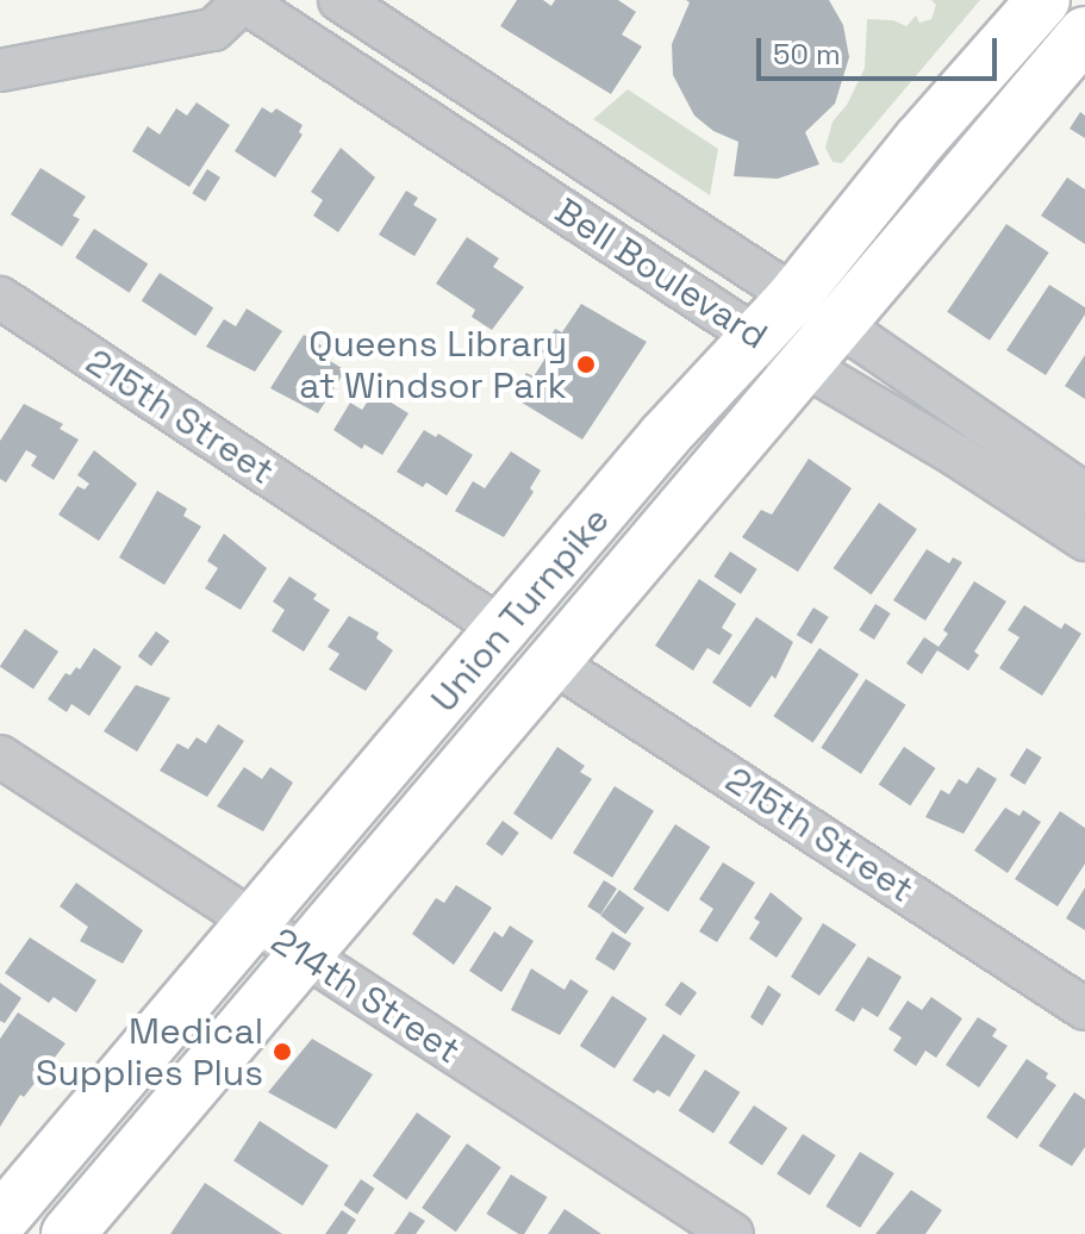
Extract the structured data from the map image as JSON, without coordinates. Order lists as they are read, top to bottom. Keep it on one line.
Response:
{"streets":{"main road":["Union Turnpike"],"street":["Bell Boulevard","215th Street","214th Street"]},"crossings":[["Bell Boulevard","Union Turnpike"],["215th Street","Union Turnpike"],["Union Turnpike","214th Street"]],"places":["Queens Library at Windsor Park","Medical Supplies Plus"],"scale_bar":"50 m"}
